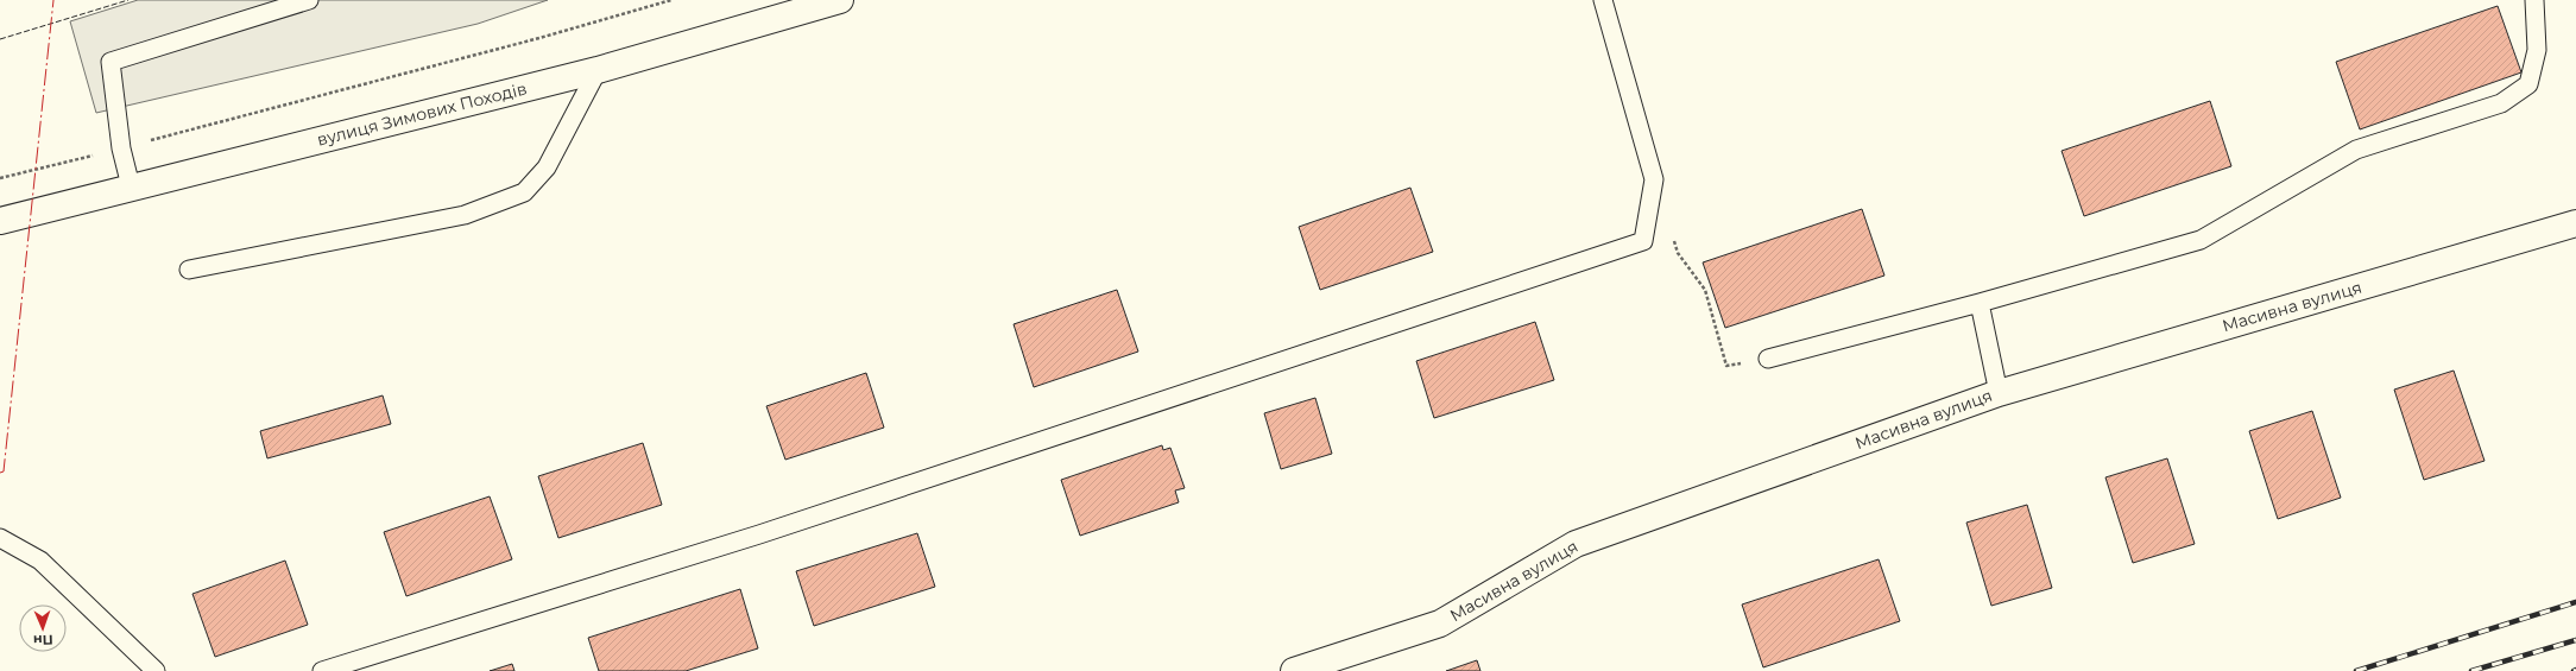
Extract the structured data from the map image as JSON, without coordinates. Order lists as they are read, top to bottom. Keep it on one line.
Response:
{"streets":{"street":["вулиця Зимових Походів","Масивна вулиця"]},"north":"bottom"}
